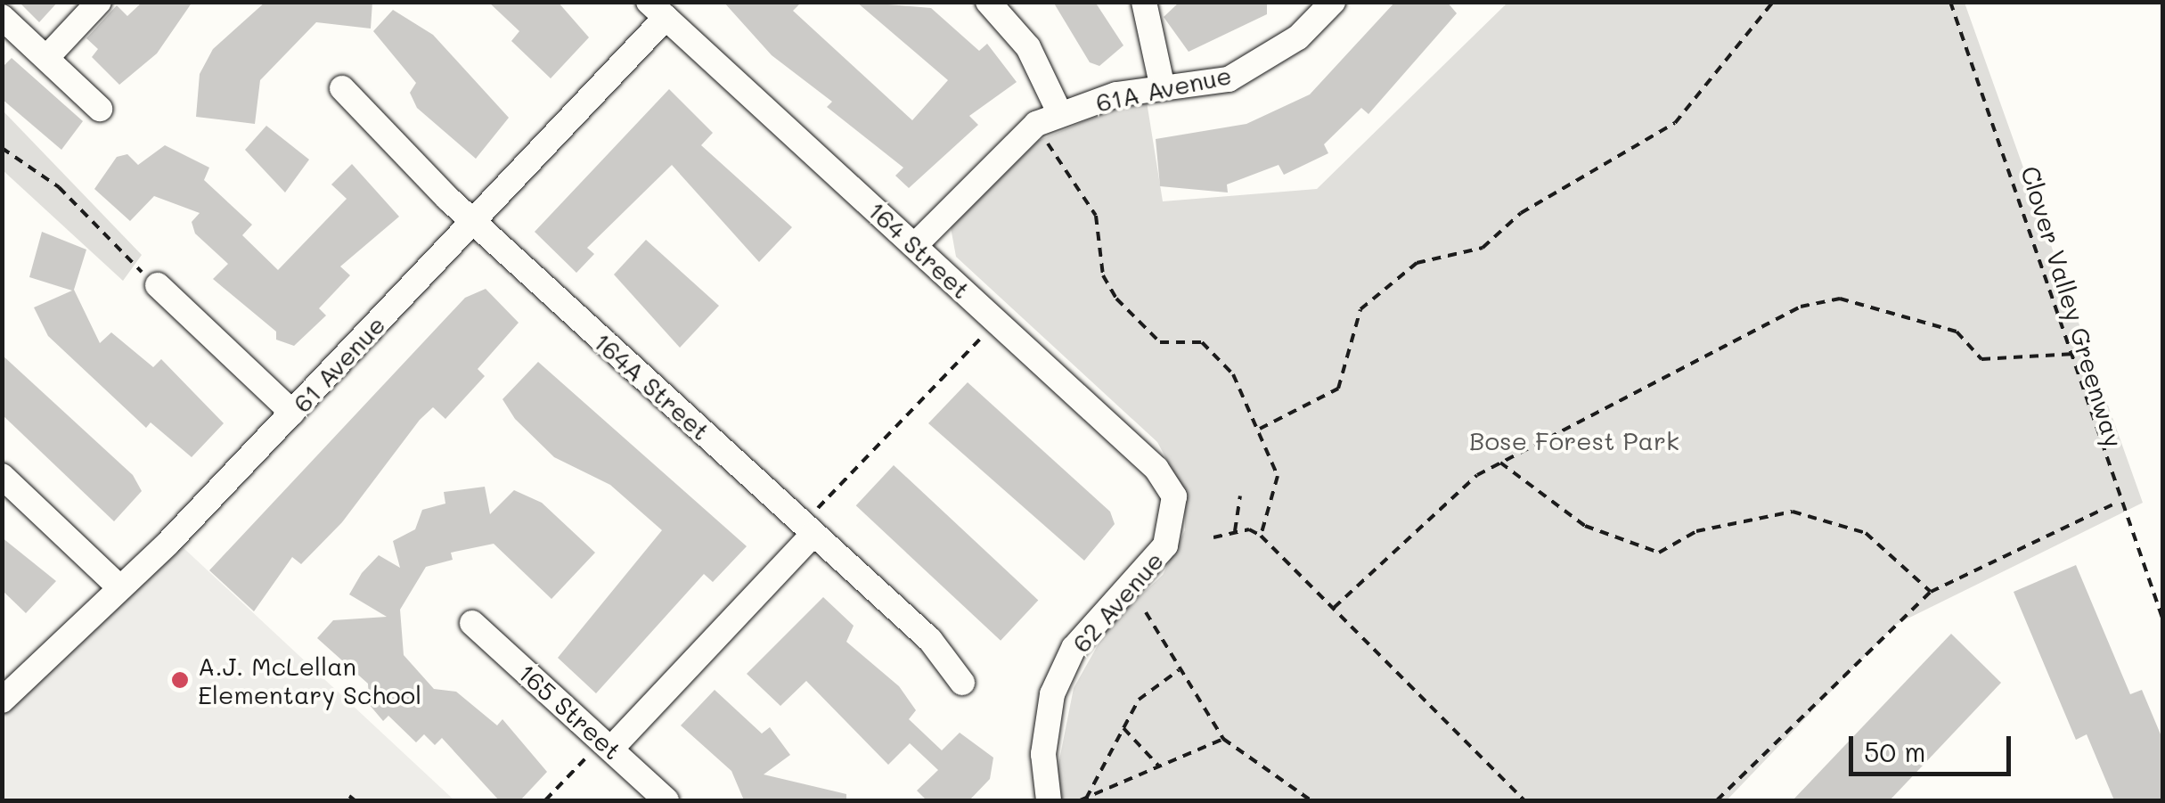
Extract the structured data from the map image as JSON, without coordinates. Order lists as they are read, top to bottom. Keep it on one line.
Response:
{"streets":{"street":["61A Avenue","164 Street","61 Avenue","164A Street","62 Avenue","165 Street"],"path":["Clover Valley Greenway"]},"crossings":[["61A Avenue","164 Street"],["164 Street","61 Avenue"],["164 Street","62 Avenue"],["61 Avenue","164A Street"]],"parks":["Bose Forest Park"],"places":["A.J. McLellan Elementary School"],"scale_bar":"50 m"}
